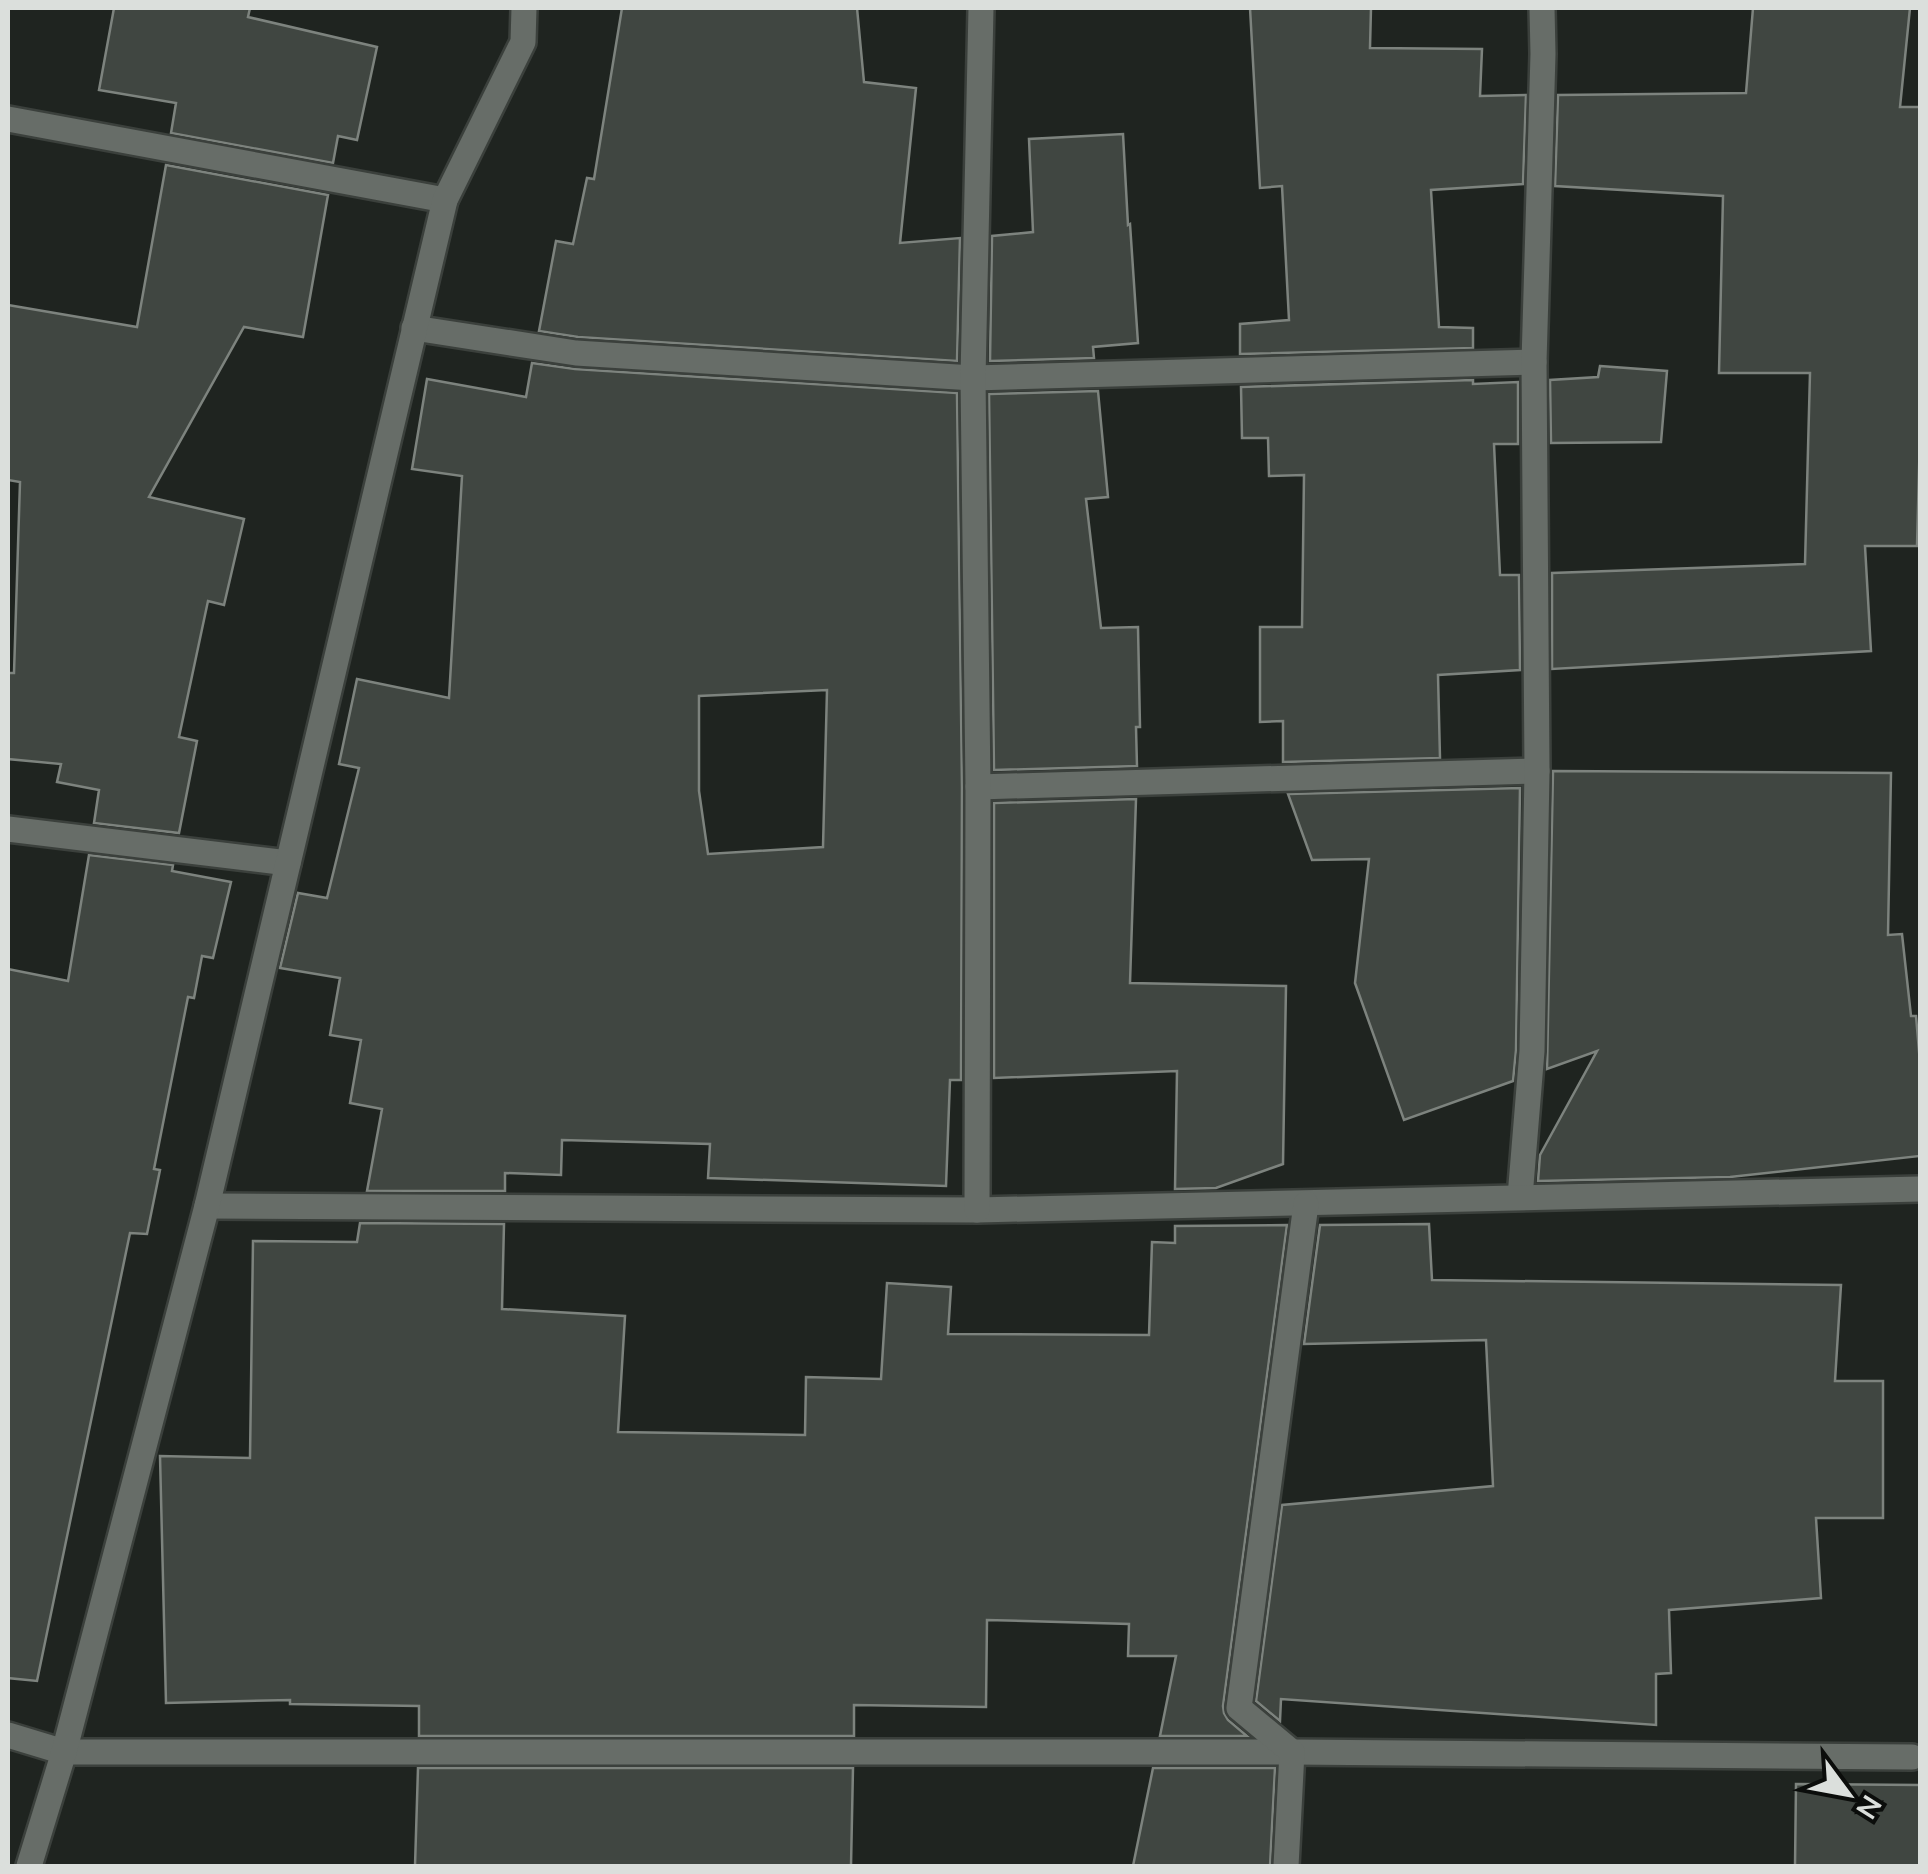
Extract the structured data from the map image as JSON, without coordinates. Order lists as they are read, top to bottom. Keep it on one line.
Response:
{"north":"bottom right"}
